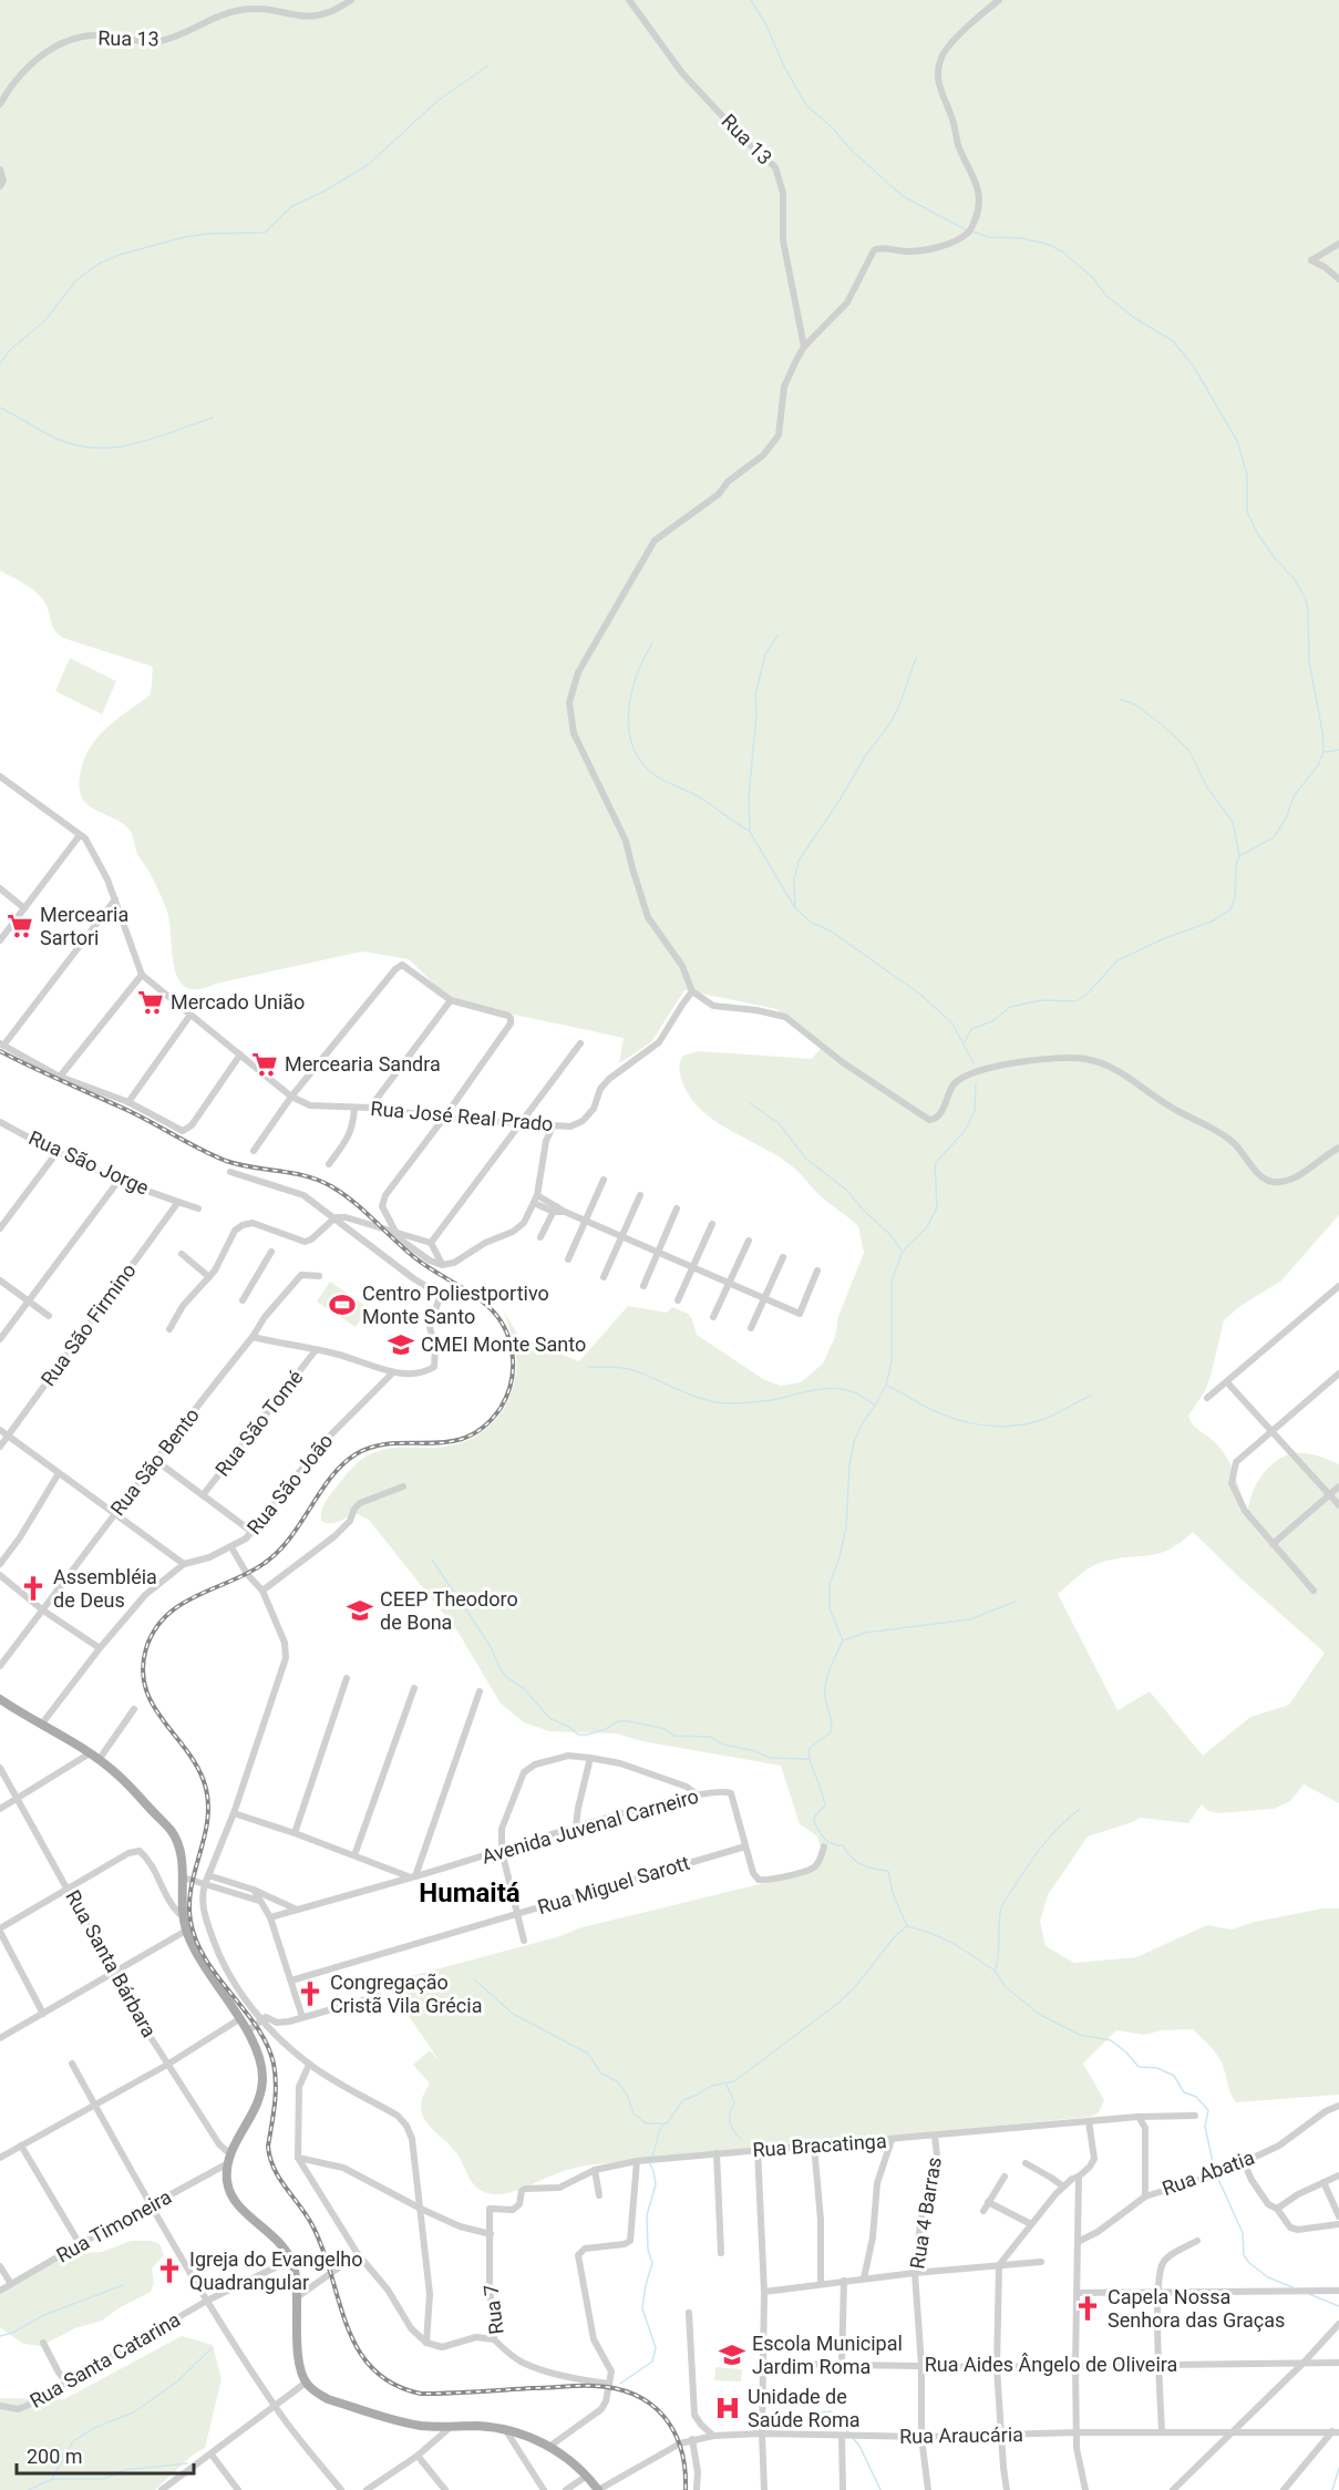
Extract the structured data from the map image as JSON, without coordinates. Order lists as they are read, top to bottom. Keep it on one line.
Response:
{"streets":{"street":["Rua 13","Rua José Real Prado","Rua São Jorge","Rua São Firmino","Rua São Tomé","Rua São Bento","Rua São João","Avenida Juvenal Carneiro","Rua Miguel Sarott","Rua Santa Bárbara","Rua Bracatinga","Rua Abatia","Rua 4 Barras","Rua Timoneira","Rua 7","Rua Santa Catarina","Rua Aides Ângelo de Oliveira","Rua Araucária"]},"crossings":[["Rua São Jorge","Rua São Firmino"],["Avenida Juvenal Carneiro","Rua Miguel Sarott"],["Rua Santa Bárbara","Rua Timoneira"],["Rua Bracatinga","Rua 4 Barras"],["Rua Bracatinga","Rua 7"],["Rua 4 Barras","Rua Aides Ângelo de Oliveira"],["Rua 4 Barras","Rua Araucária"]],"districts":["Humaitá"],"places":{"supermarket":["Mercearia Sartori","Mercado União","Mercearia Sandra"],"sports":["Centro Poliestportivo Monte Santo"],"school or university":["CMEI Monte Santo","CEEP Theodoro de Bona","Escola Municipal Jardim Roma"],"church":["Assembléia de Deus","Congregação Cristã Vila Grécia","Igreja do Evangelho Quadrangular","Capela Nossa Senhora das Graças"],"hospital":["Unidade de Saúde Roma"]},"scale_bar":"200 m"}
